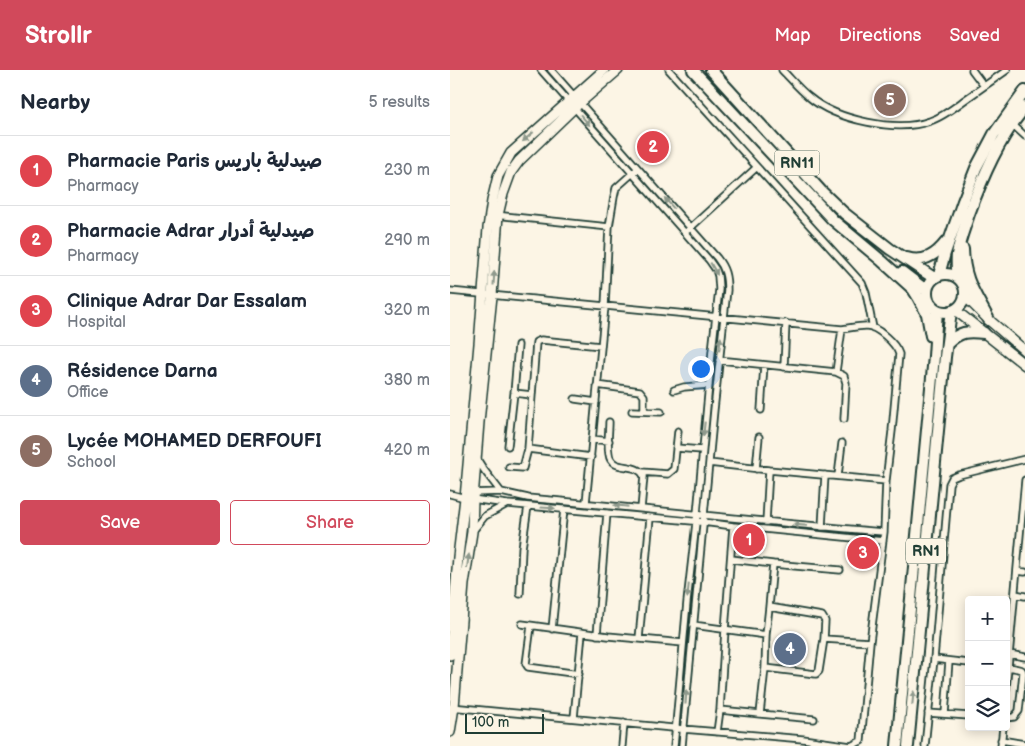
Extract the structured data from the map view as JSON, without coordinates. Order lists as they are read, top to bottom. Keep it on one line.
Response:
{"streets":{"highway":["RN11","RN1"]},"crossings":[["RN11","RN1"]],"scale_bar":"100 m","page":{"header":"Strollr","nav":["Map","Directions","Saved"],"heading":["Nearby","5 results"],"pins":["5","2","1","3","4"],"list":[{"mark":"1","name":"Pharmacie Paris صيدلية باريس","note":"Pharmacy","value":"230 m"},{"mark":"2","name":"Pharmacie Adrar صيدلية أدرار","note":"Pharmacy","value":"290 m"},{"mark":"3","name":"Clinique Adrar Dar Essalam","note":"Hospital","value":"320 m"},{"mark":"4","name":"Résidence Darna","note":"Office","value":"380 m"},{"mark":"5","name":"Lycée MOHAMED DERFOUFI","note":"School","value":"420 m"}],"buttons":["Save","Share"],"map_buttons":["+","−"],"scale":"100 m"}}
